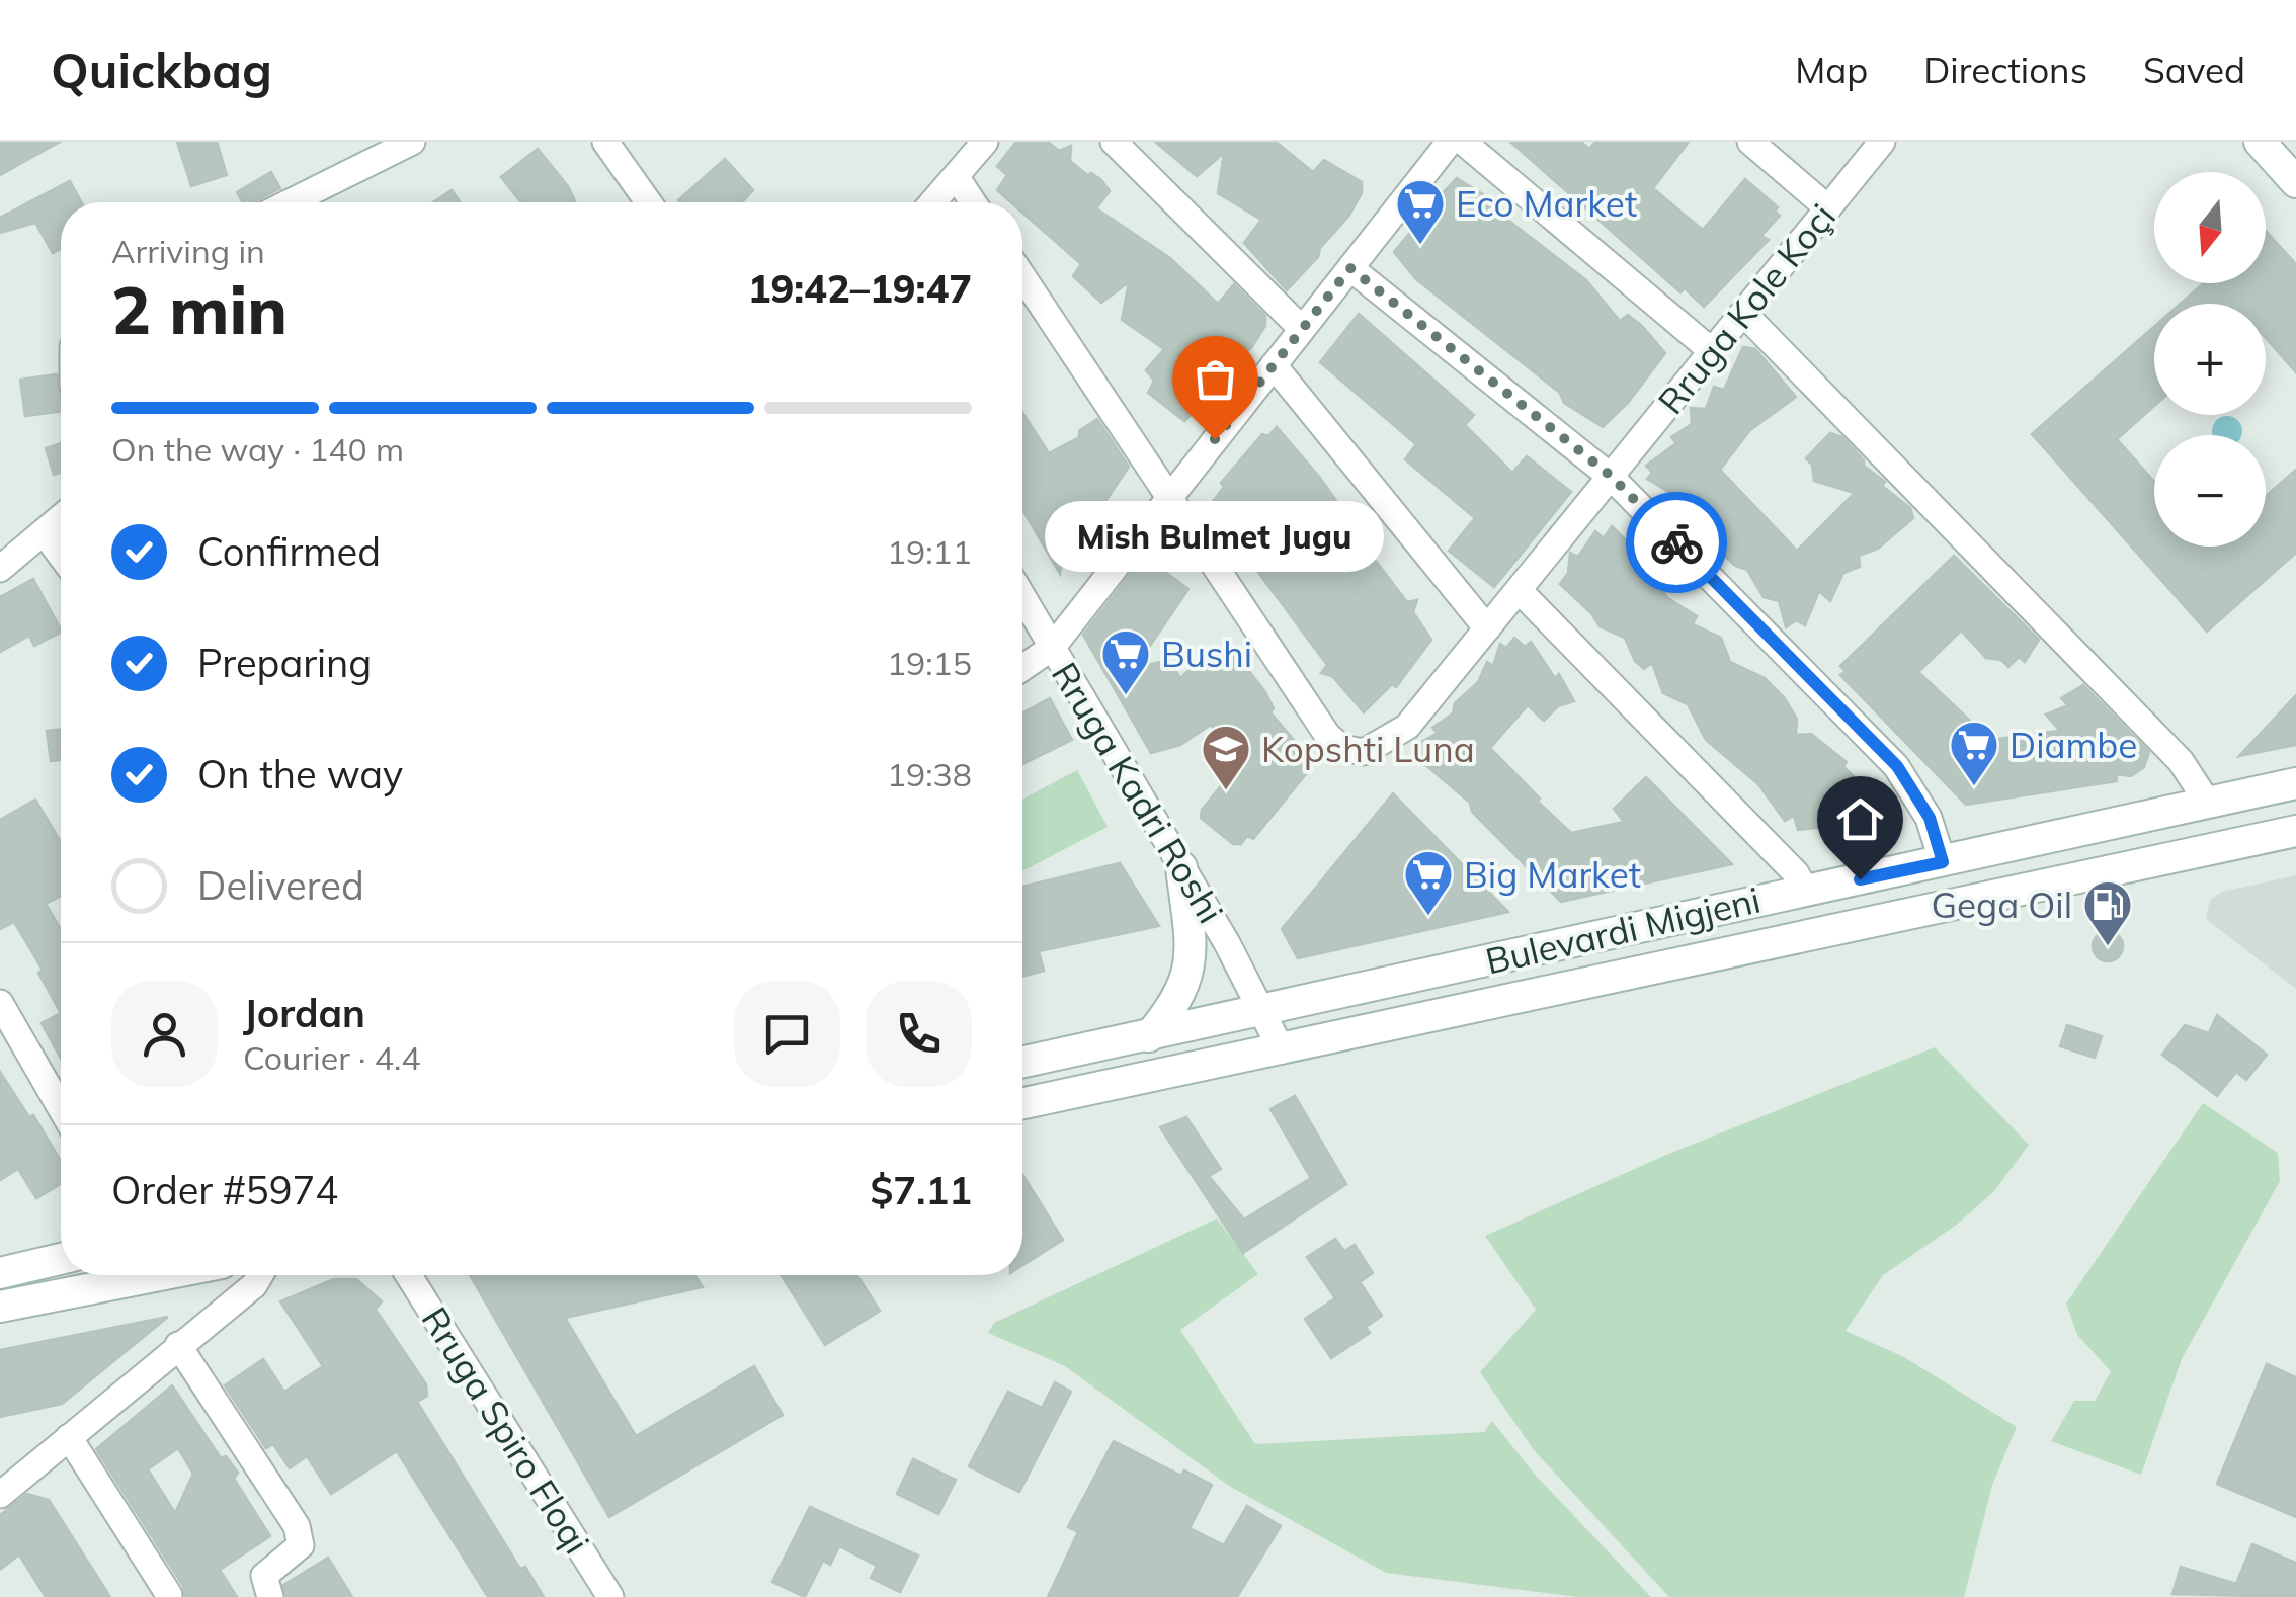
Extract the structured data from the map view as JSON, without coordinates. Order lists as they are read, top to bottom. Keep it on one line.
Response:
{"streets":{"main road":["Bulevardi Migjeni"],"street":["Rruga Kole Koçi","Rruga Kadri Roshi","Rruga Spiro Floqi"]},"crossings":[["Rruga Kadri Roshi","Bulevardi Migjeni"]],"places":{"supermarket":["Eco Market","Bushi","Diambe","Big Market"],"other":["Mish Bulmet Jugu"],"school or university":["Kopshti Luna"],"fuel station":["Gega Oil"]},"north":"bottom","page":{"header":"Quickbag","nav":["Map","Directions","Saved"],"map_buttons":["+","−"],"heading":["2 min","Arriving in","19:42–19:47"],"panel":["Jordan","Courier · 4.4","Order #5974","$7.11"],"bar":"On the way · 140 m","list":[["Confirmed","19:11"],["Preparing","19:15"],["On the way","19:38"],"Delivered"],"bubble":"Mish Bulmet Jugu"}}
